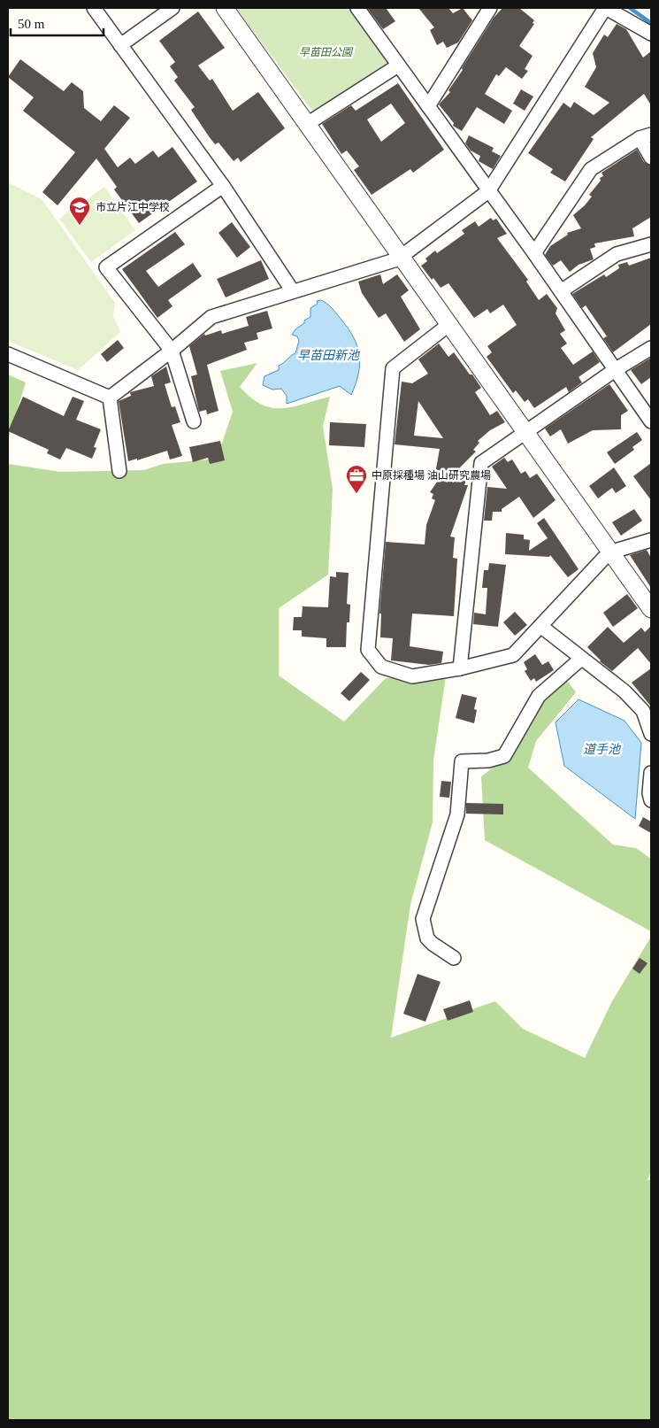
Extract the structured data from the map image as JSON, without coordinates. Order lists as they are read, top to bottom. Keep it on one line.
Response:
{"water":["早苗田新池","道手池"],"parks":["早苗田公園"],"places":{"school or university":["市立片江中学校"],"office":["中原採種場 油山研究農場"]},"scale_bar":"50 m"}
